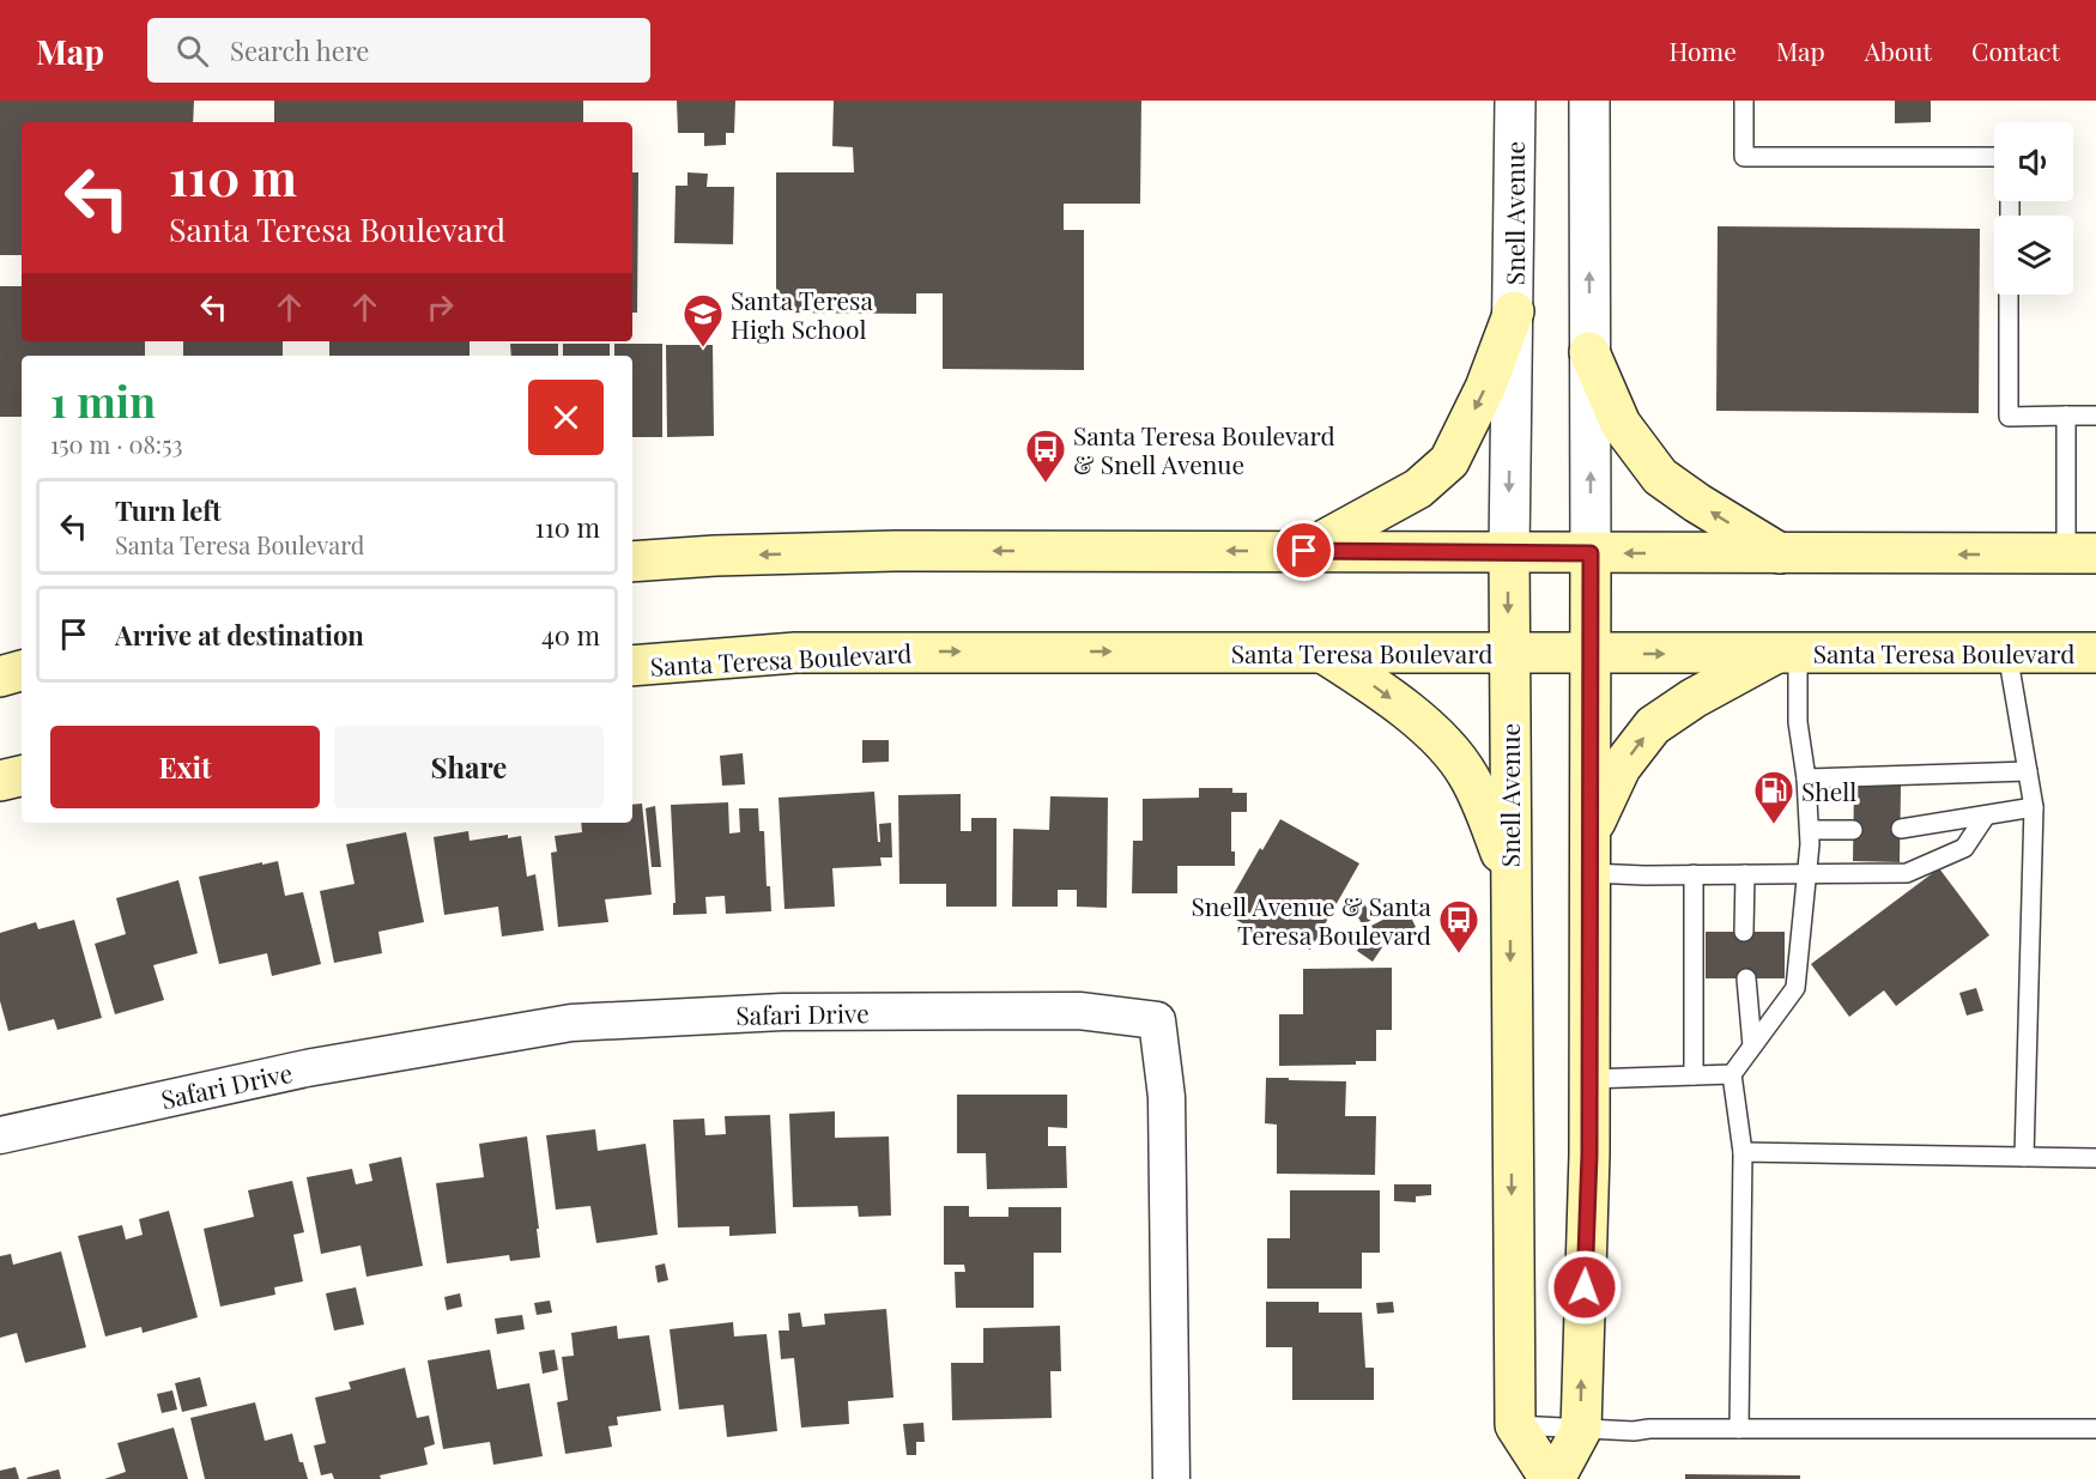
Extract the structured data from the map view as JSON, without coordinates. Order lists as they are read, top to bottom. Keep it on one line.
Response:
{"streets":{"main road":["Snell Avenue","Santa Teresa Boulevard"],"street":["Safari Drive"]},"crossings":[["Snell Avenue","Santa Teresa Boulevard"]],"one_way":["Snell Avenue"],"places":{"school or university":["Santa Teresa High School"],"bus stop":["Santa Teresa Boulevard & Snell Avenue","Snell Avenue & Santa Teresa Boulevard"],"fuel station":["Shell"]},"page":{"header":"Map","search":"Search here","nav":["Home","Map","About","Contact"],"turn":["110 m","Santa Teresa Boulevard"],"heading":["1 min","150 m · 08:53"],"list":[{"name":"Turn left","note":"Santa Teresa Boulevard","value":"110 m"},{"name":"Arrive at destination","value":"40 m"}],"buttons":["Exit","Share"]}}
